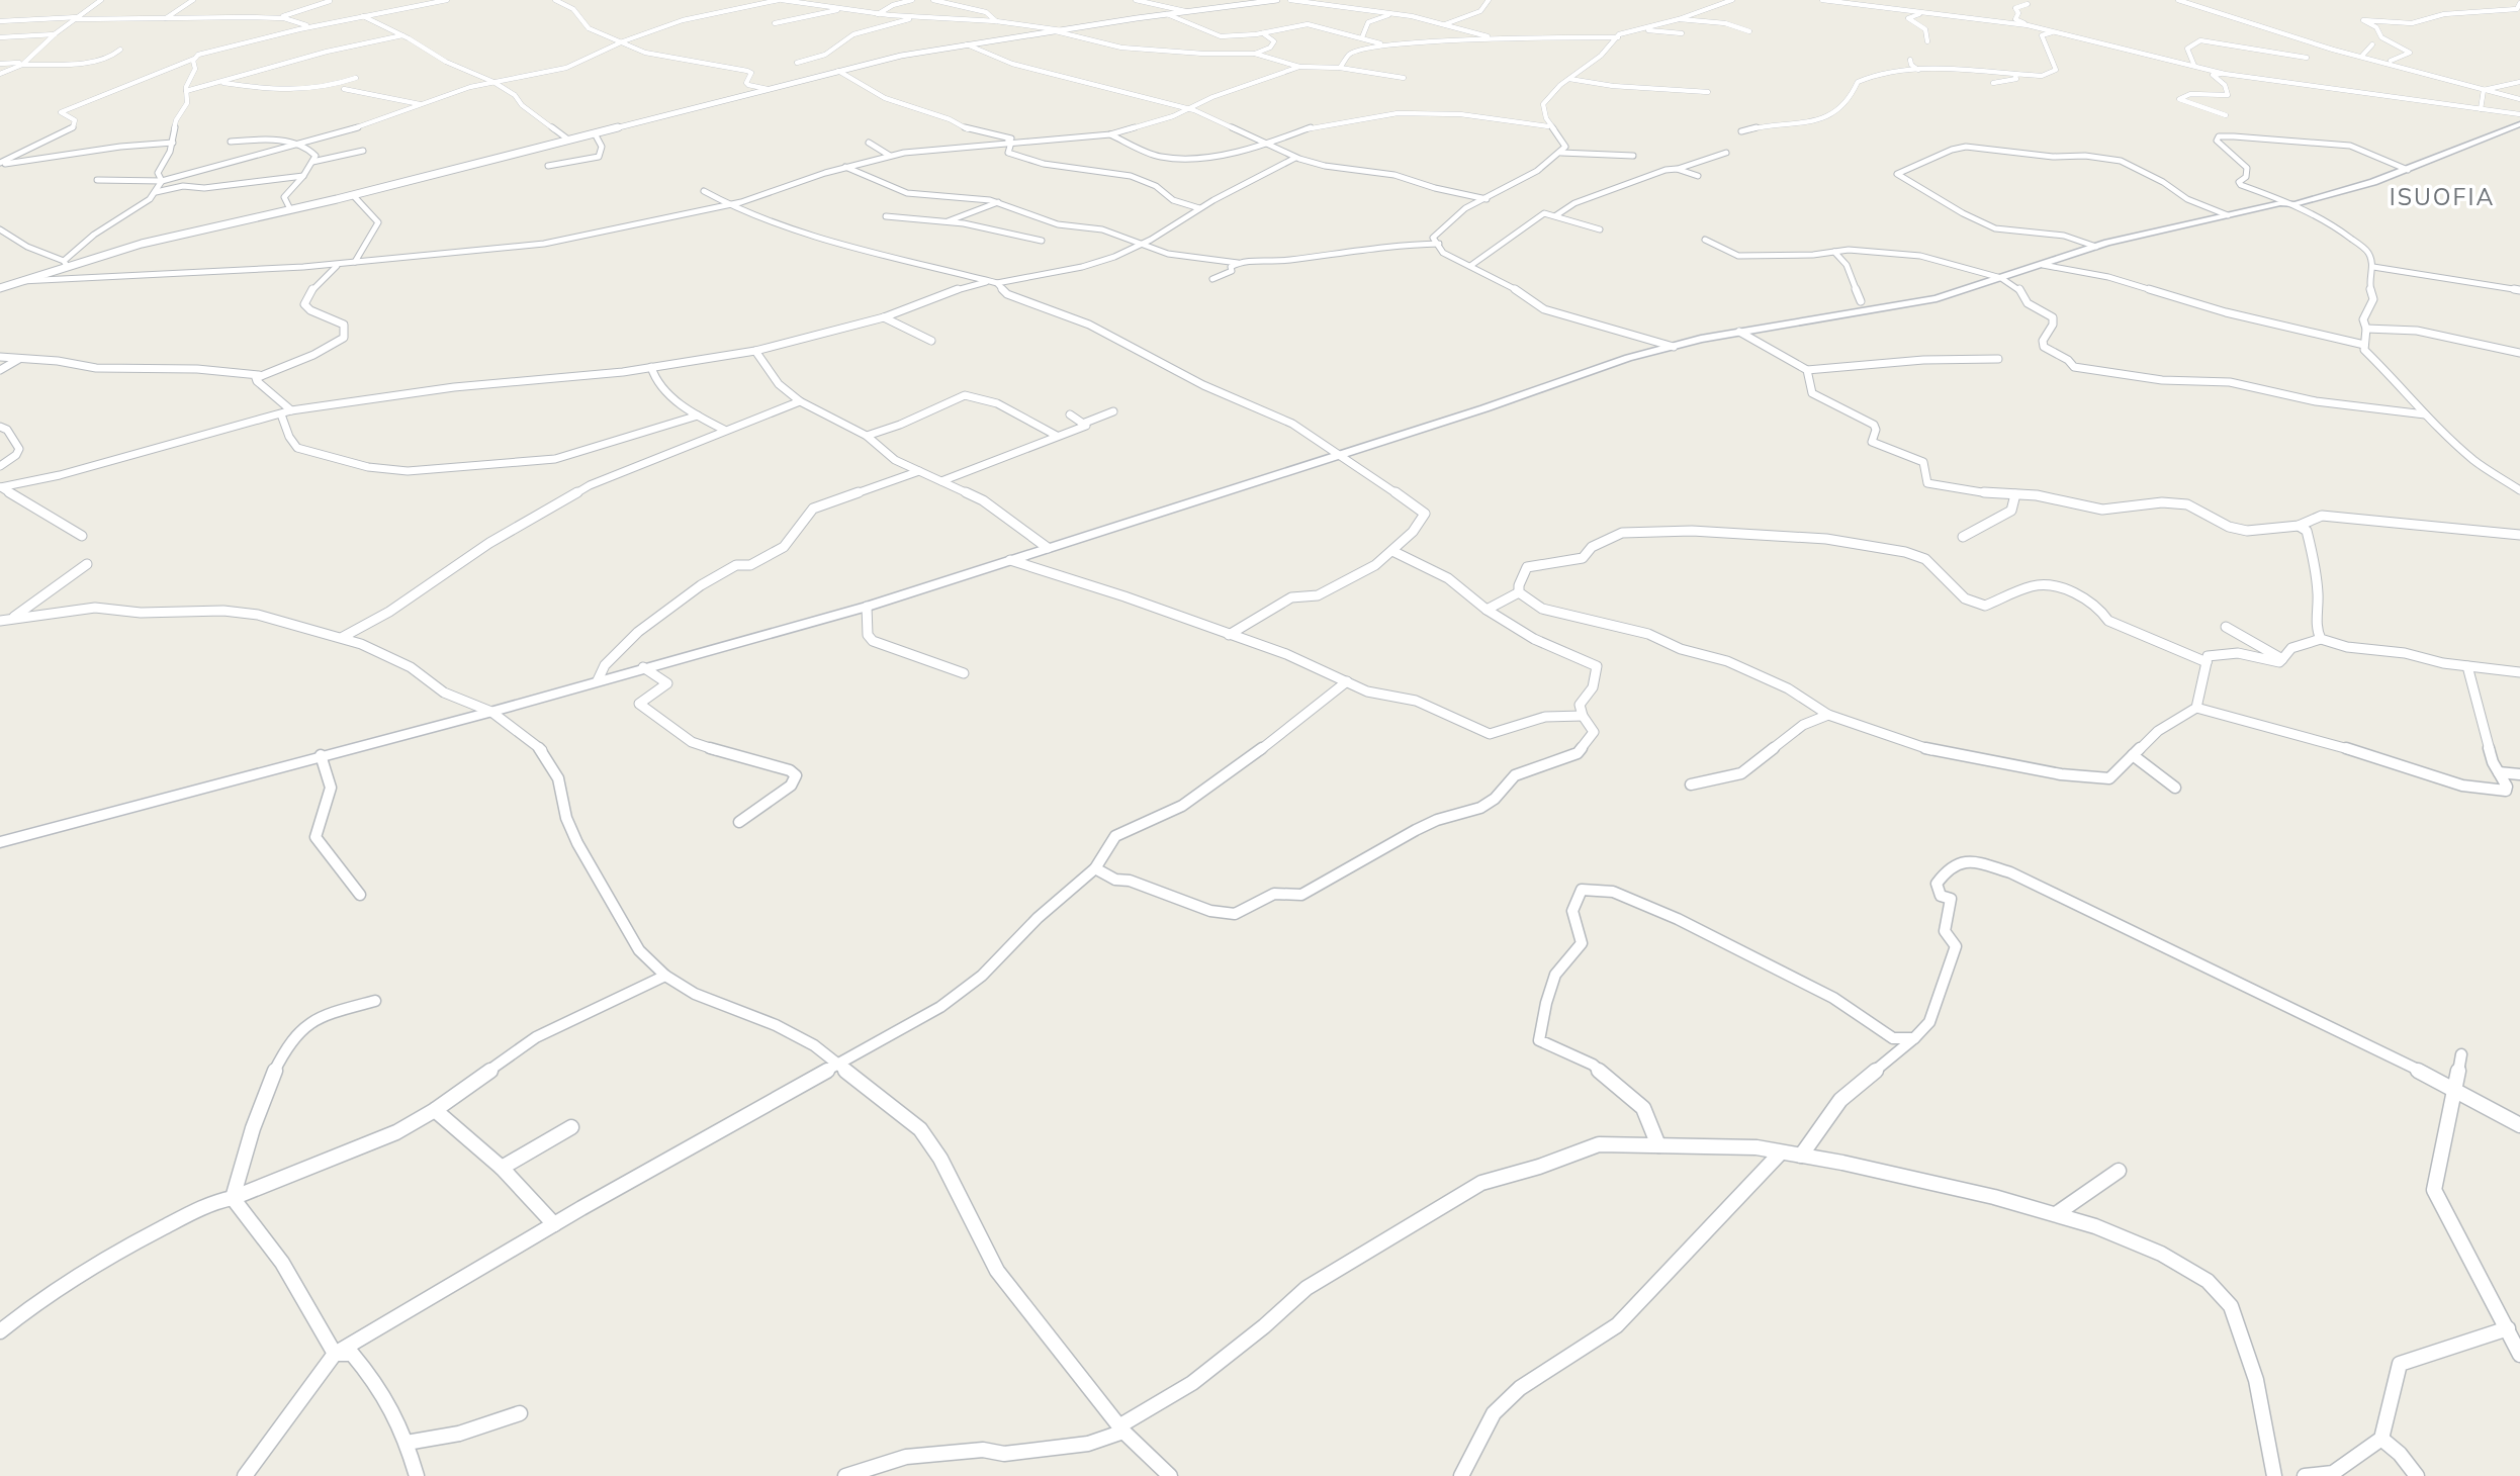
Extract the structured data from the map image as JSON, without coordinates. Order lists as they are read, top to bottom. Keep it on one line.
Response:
{"districts":["ISUOFIA"]}
